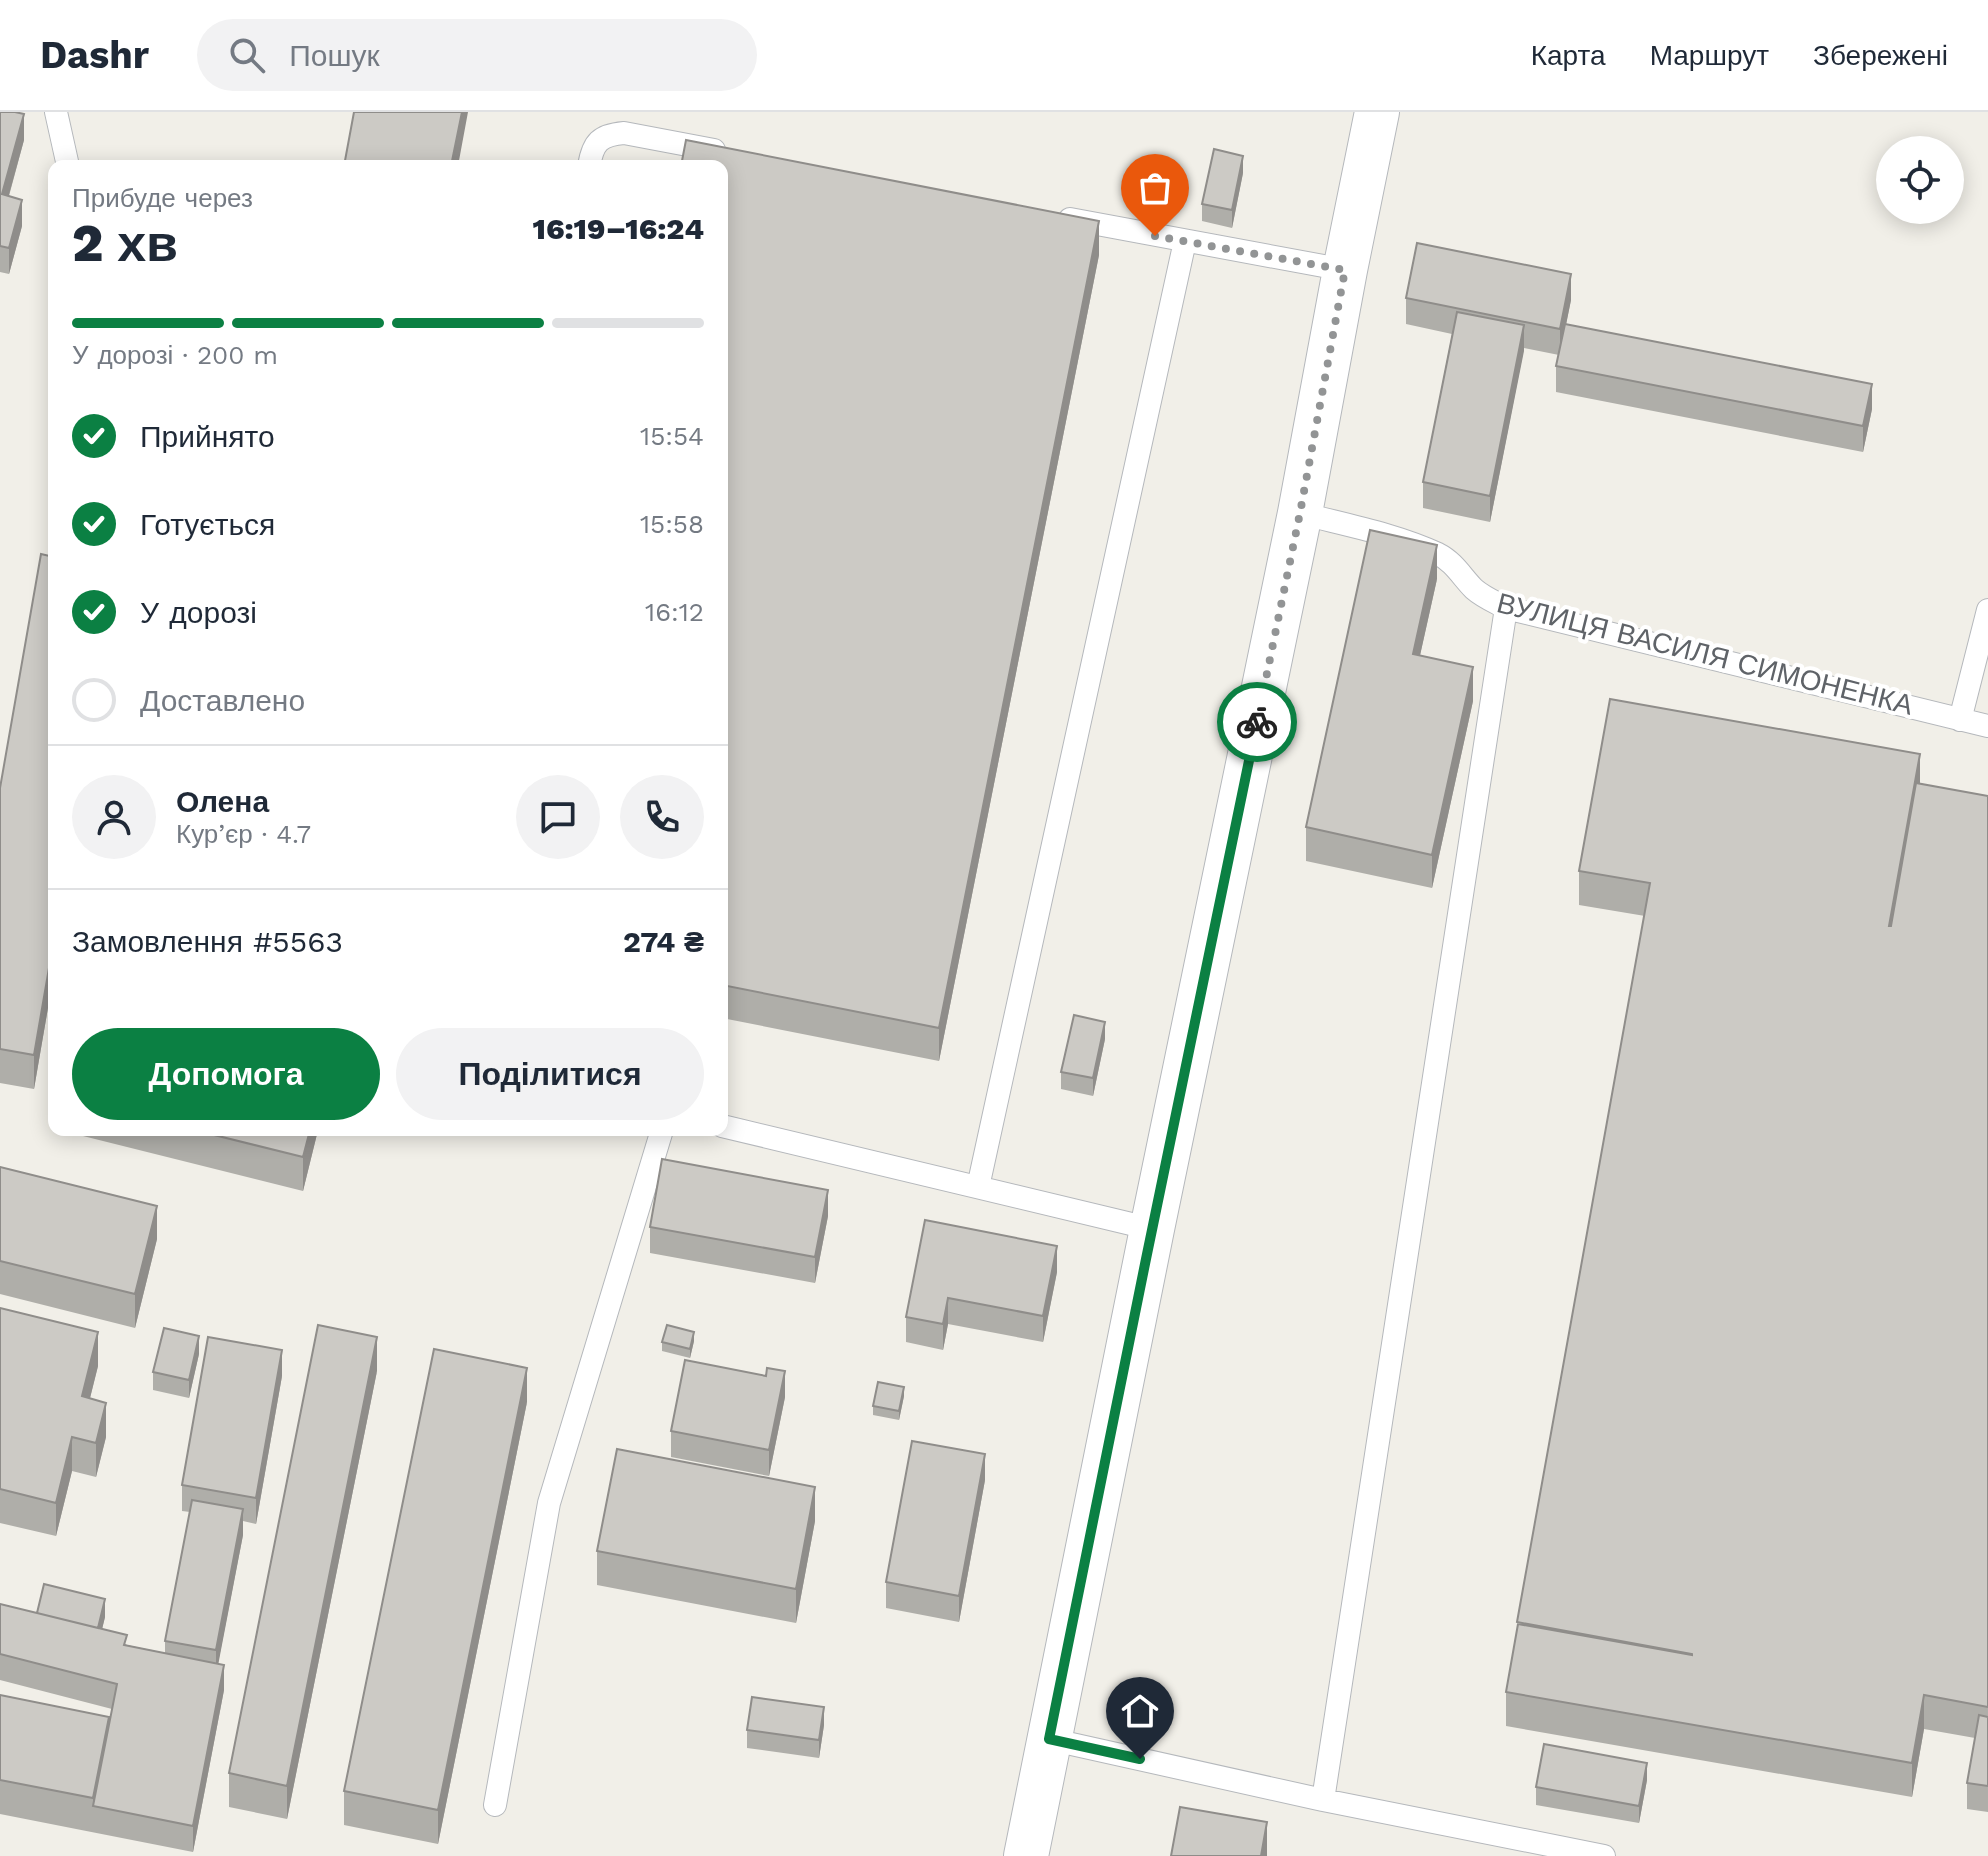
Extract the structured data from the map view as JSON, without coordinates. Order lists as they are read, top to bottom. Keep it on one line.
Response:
{"streets":{"lane":["ВУЛИЦЯ ВАСИЛЯ СИМОНЕНКА"]},"page":{"header":"Dashr","search":"Пошук","nav":["Карта","Маршрут","Збережені"],"heading":["2 хв","Прибуде через","16:19–16:24"],"panel":["Олена","Кур’єр · 4.7","Замовлення #5563","274 ₴"],"bar":"У дорозі · 200 m","list":[["Прийнято","15:54"],["Готується","15:58"],["У дорозі","16:12"],"Доставлено"],"buttons":["Допомога","Поділитися"]}}
